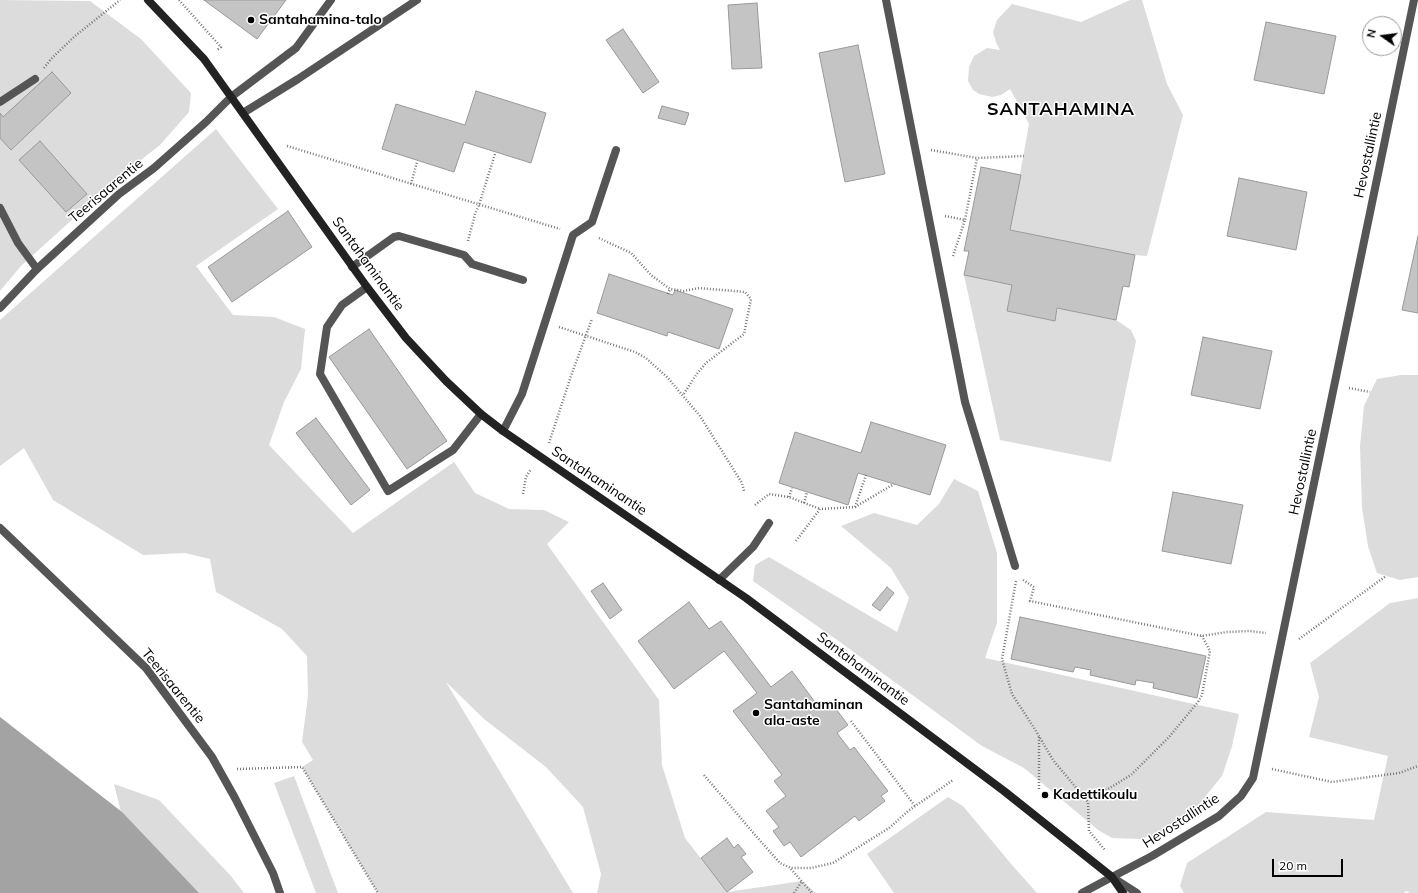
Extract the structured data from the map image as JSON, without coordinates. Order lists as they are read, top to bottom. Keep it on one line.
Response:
{"streets":{"main road":["Santahaminantie"],"street":["Hevostallintie","Teerisaarentie"]},"crossings":[["Hevostallintie","Santahaminantie"],["Teerisaarentie","Santahaminantie"]],"districts":["SANTAHAMINA"],"places":["Santahamina-talo","Santahaminan ala-aste","Kadettikoulu"],"scale_bar":"20 m","north":"left"}
